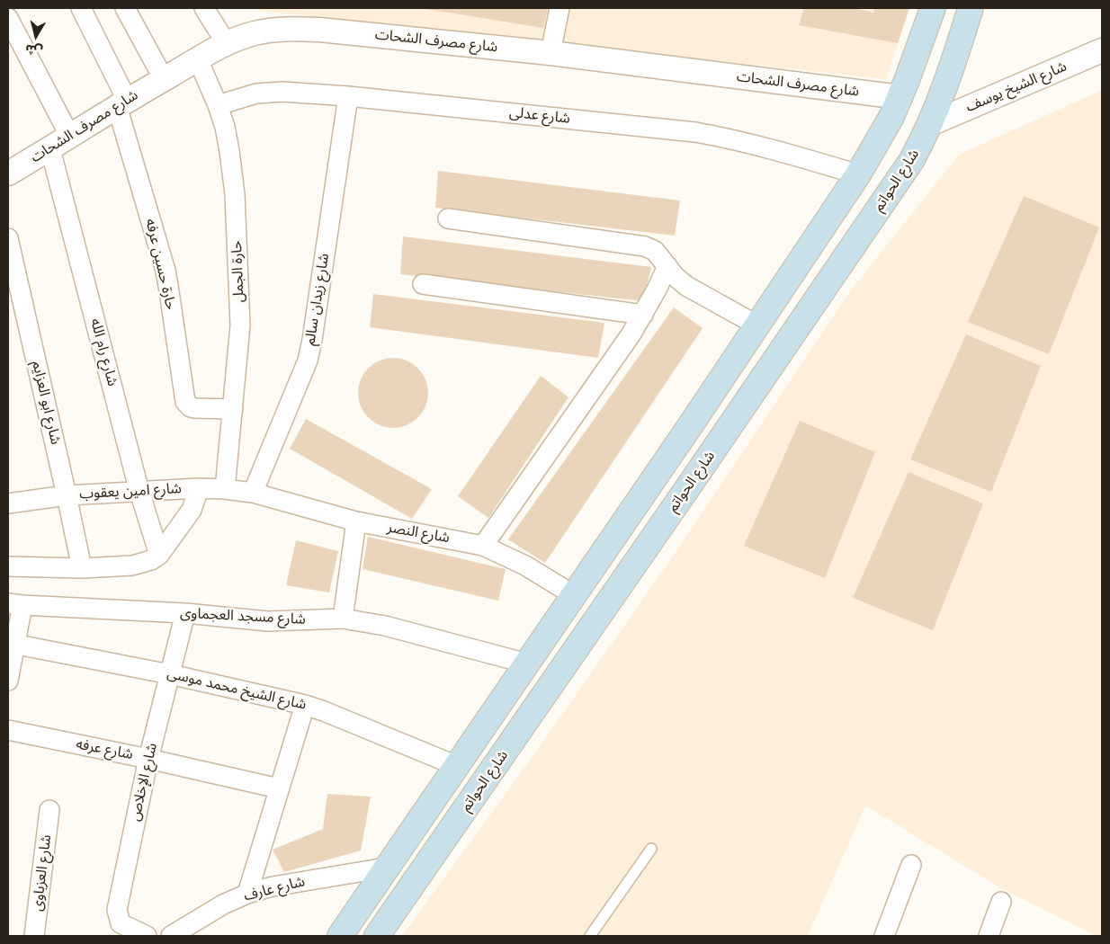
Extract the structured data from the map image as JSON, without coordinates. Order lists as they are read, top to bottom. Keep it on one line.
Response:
{"streets":{"main road":["شارع الحواتم"],"street":["شارع مصرف الشحات","شارع الشيخ يوسف","شارع عدلى","حارة حسين عرفه","حارة الجمل","شارع زيدان سالم","شارع رام الله","شارع ابو العزايم","شارع امين يعقوب","شارع النصر","شارع مسجد العجماوى","شارع الشيخ محمد موسى","شارع عرفه","شارع الإخلاص","شارع العزباوى","شارع عارف"]},"crossings":[["شارع مصرف الشحات","حارة حسين عرفه"],["شارع مصرف الشحات","حارة الجمل"],["شارع مصرف الشحات","شارع رام الله"],["شارع الشيخ يوسف","شارع الحواتم"],["شارع عدلى","حارة الجمل"],["شارع عدلى","شارع زيدان سالم"],["حارة حسين عرفه","حارة الجمل"],["حارة الجمل","شارع امين يعقوب"],["شارع زيدان سالم","شارع امين يعقوب"],["شارع زيدان سالم","شارع النصر"],["شارع رام الله","شارع امين يعقوب"],["شارع ابو العزايم","شارع امين يعقوب"],["شارع امين يعقوب","شارع النصر"],["شارع مسجد العجماوى","شارع الإخلاص"],["شارع الشيخ محمد موسى","شارع الإخلاص"],["شارع عرفه","شارع الإخلاص"]],"north":"bottom"}
